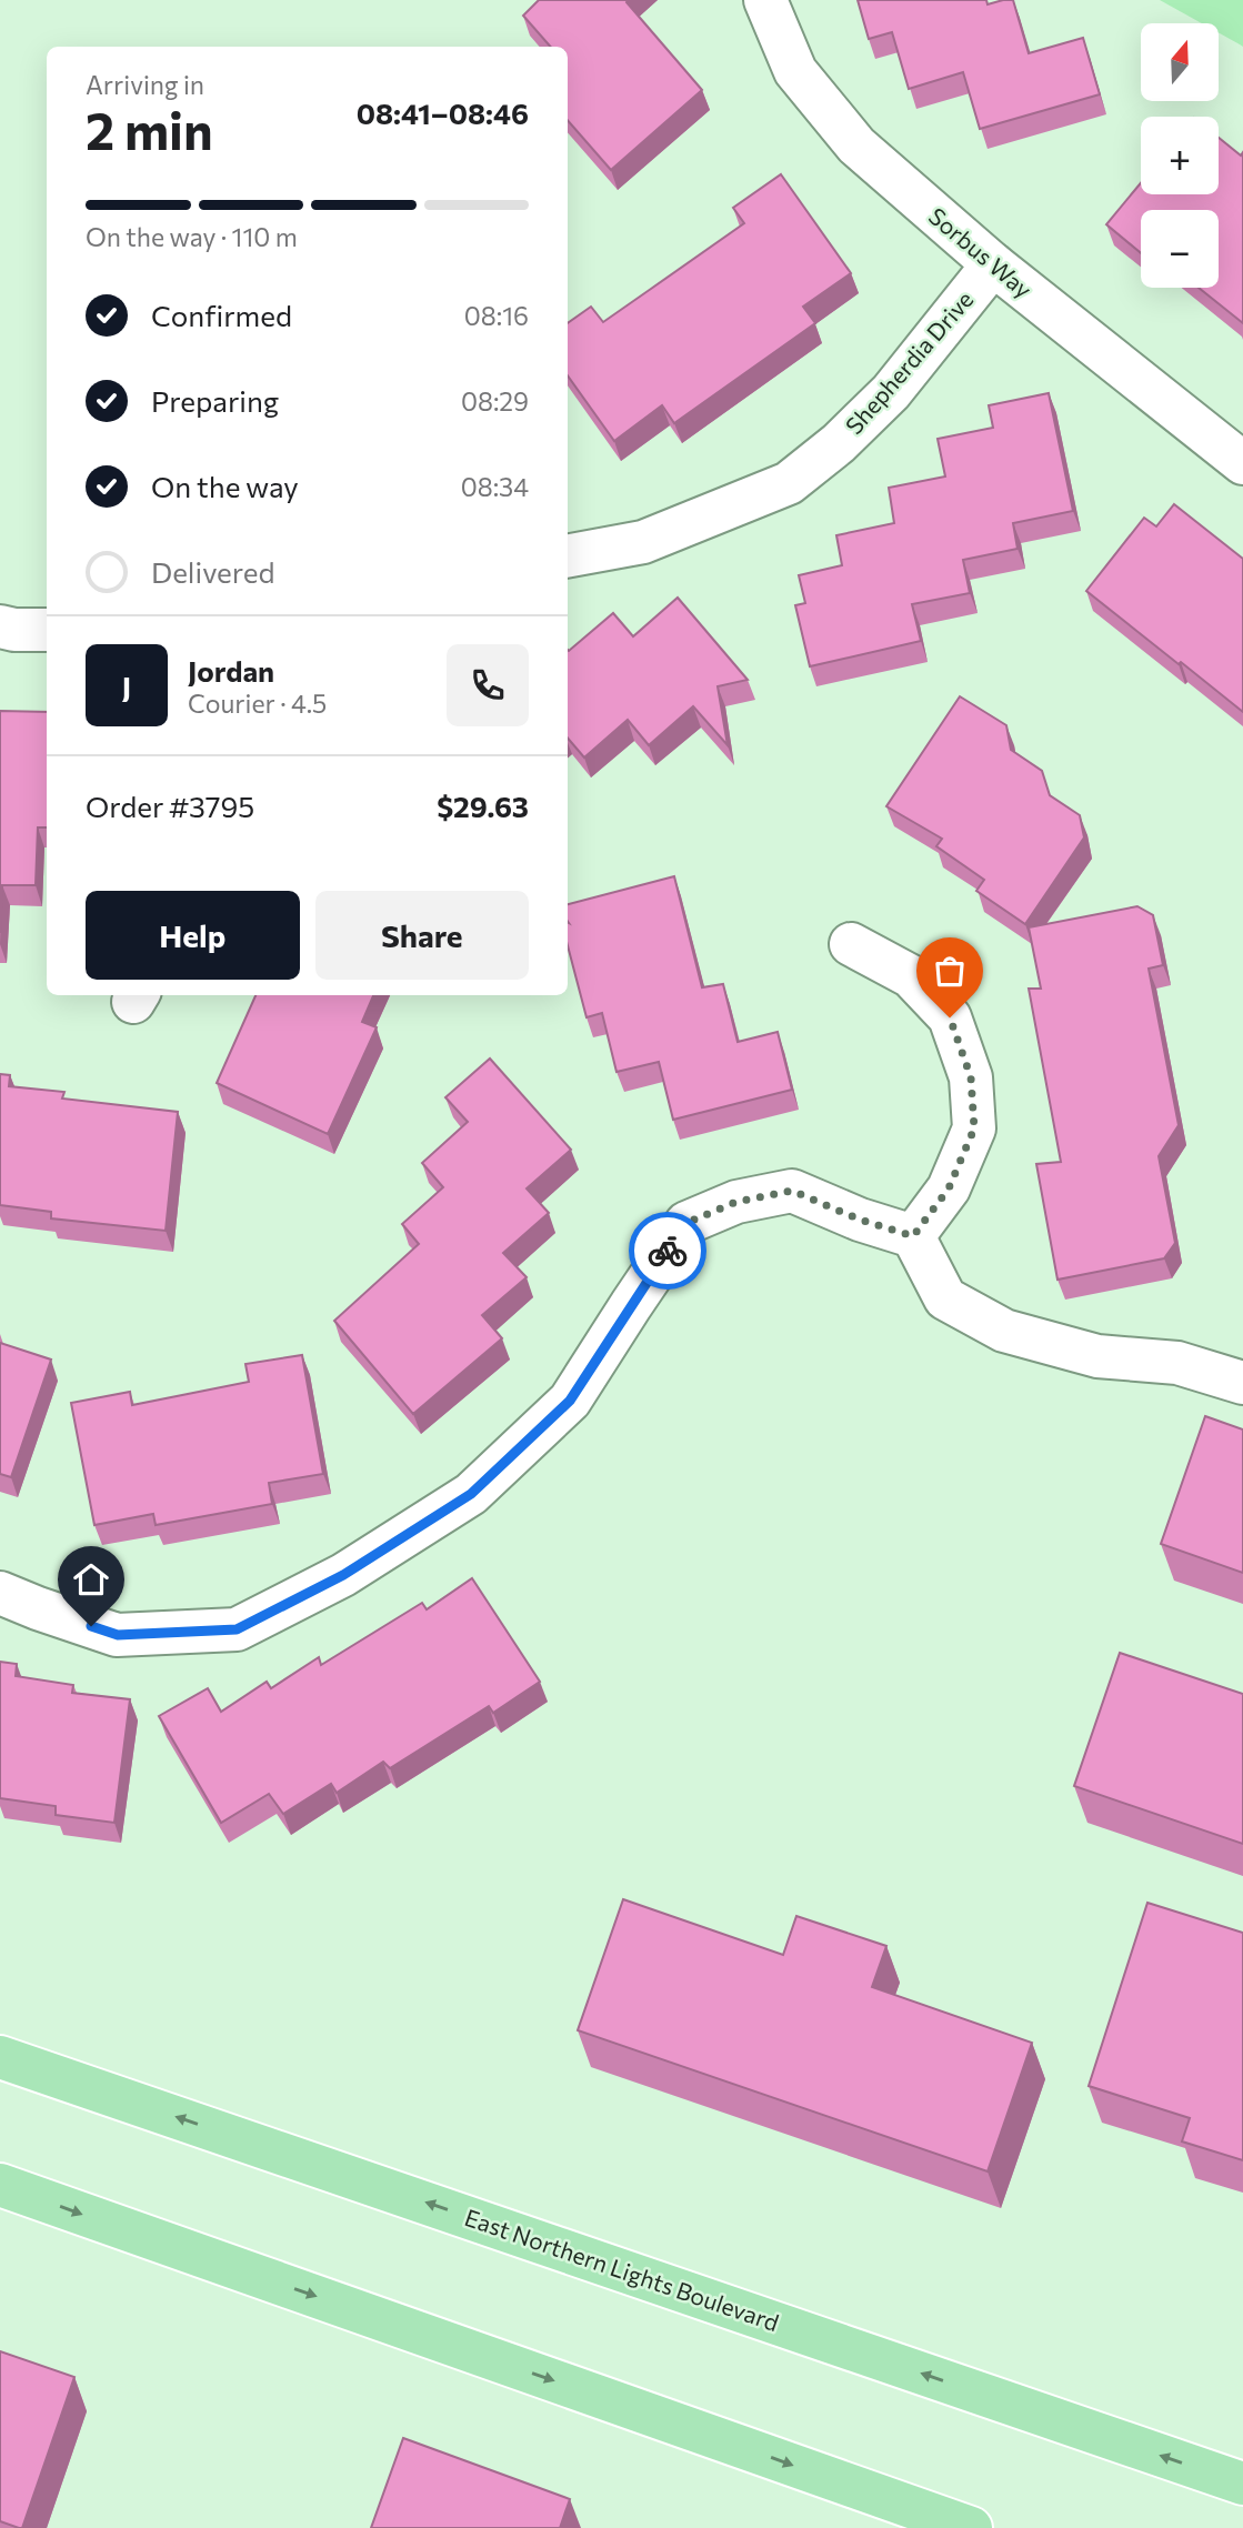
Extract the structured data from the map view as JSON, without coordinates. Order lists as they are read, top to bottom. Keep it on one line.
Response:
{"streets":{"main road":["East Northern Lights Boulevard"],"street":["Sorbus Way","Shepherdia Drive"]},"crossings":[["Sorbus Way","Shepherdia Drive"]],"north":"top","page":{"map_buttons":["+","−"],"heading":["2 min","Arriving in","08:41–08:46"],"panel":["Jordan","Courier · 4.5","Order #3795","$29.63"],"bar":"On the way · 110 m","list":[["Confirmed","08:16"],["Preparing","08:29"],["On the way","08:34"],"Delivered"],"round":"J","buttons":["Help","Share"]}}
